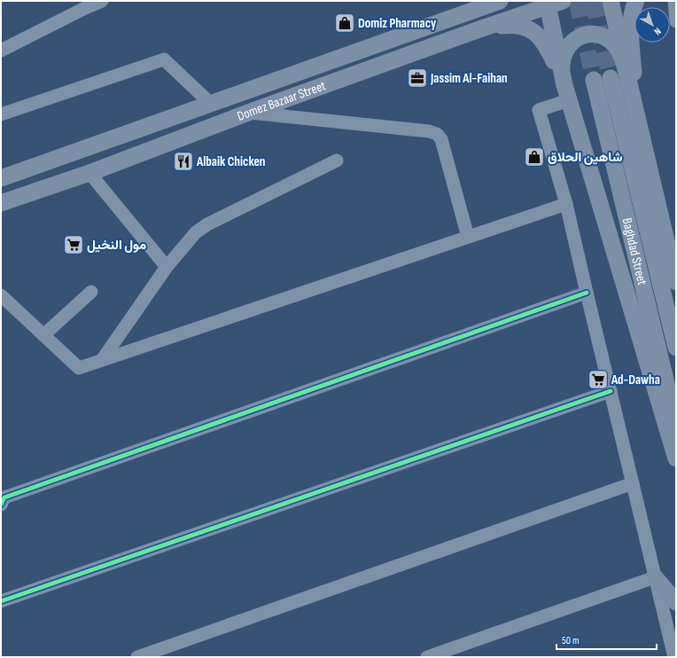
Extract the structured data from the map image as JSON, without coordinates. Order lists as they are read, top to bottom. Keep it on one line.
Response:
{"streets":{"main road":["Domez Bazaar Street","Baghdad Street"]},"places":{"shop":["Domiz Pharmacy","شاهين الحلاق"],"office":["Jassim Al-Faihan"],"restaurant":["Albaik Chicken"],"supermarket":["مول النخيل","Ad-Dawha"]},"scale_bar":"50 m","north":"bottom right"}
